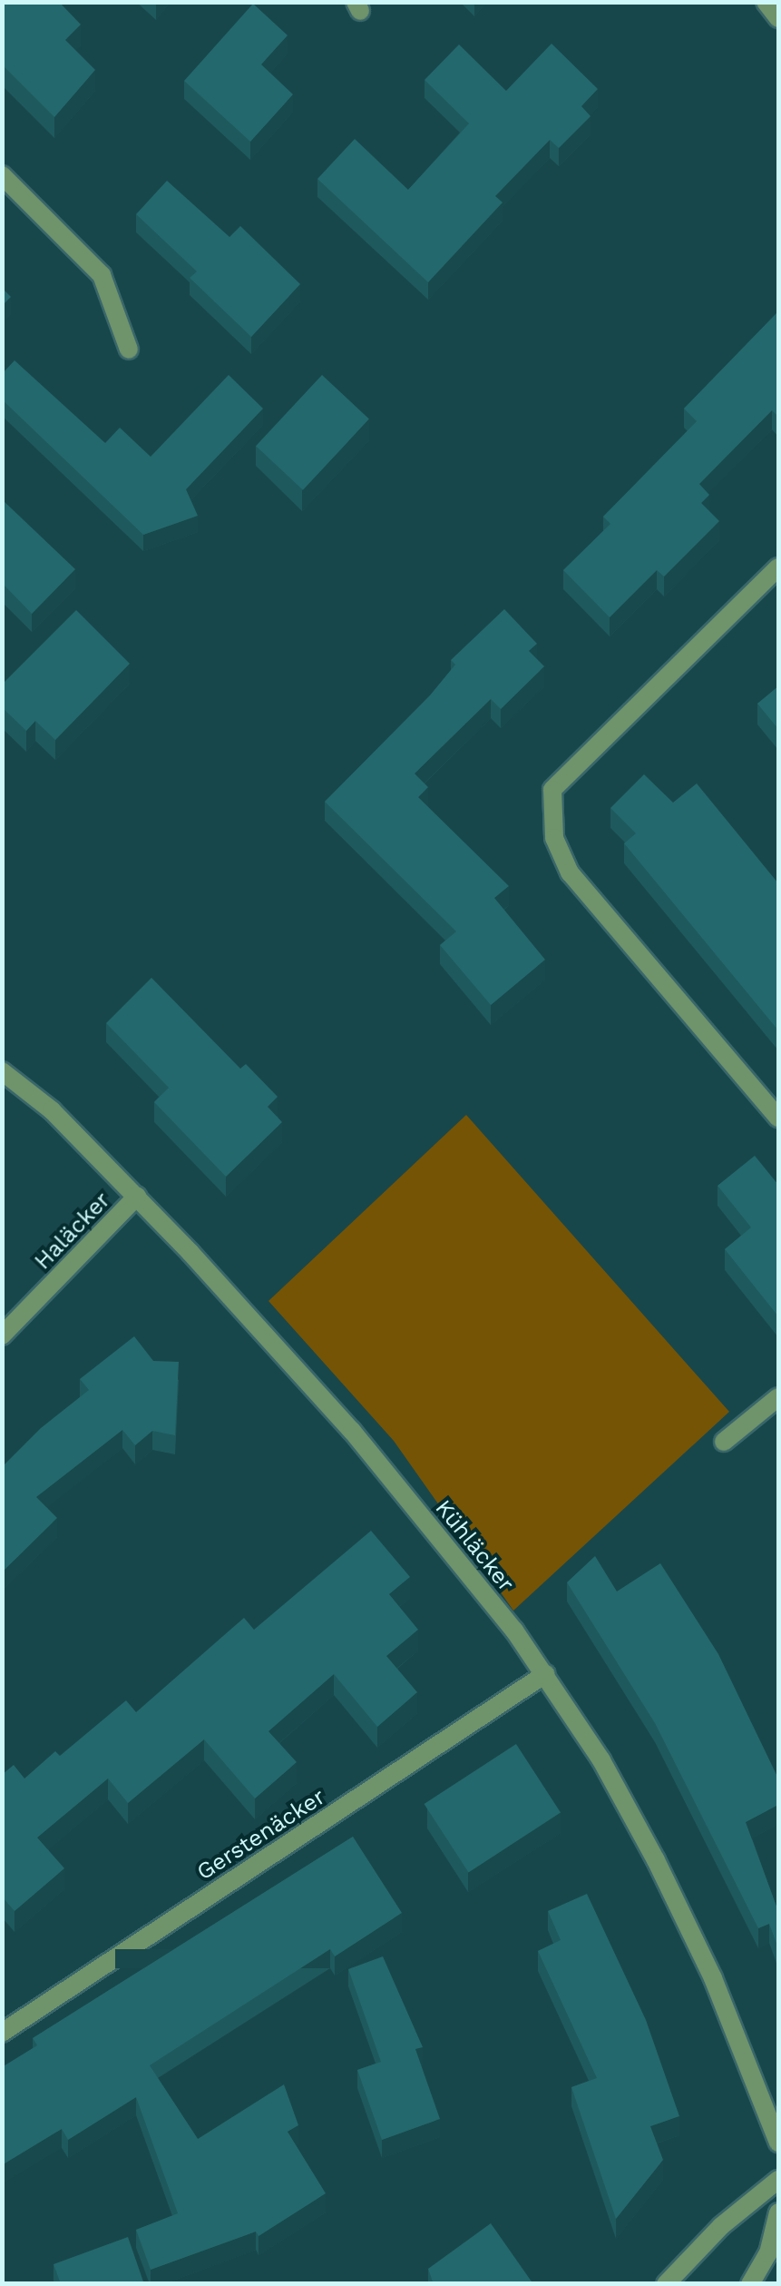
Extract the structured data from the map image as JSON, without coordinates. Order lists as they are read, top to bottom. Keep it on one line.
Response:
{"streets":{"street":["Haläcker","Kühläcker","Gerstenäcker"]},"crossings":[["Haläcker","Kühläcker"],["Kühläcker","Gerstenäcker"]]}
